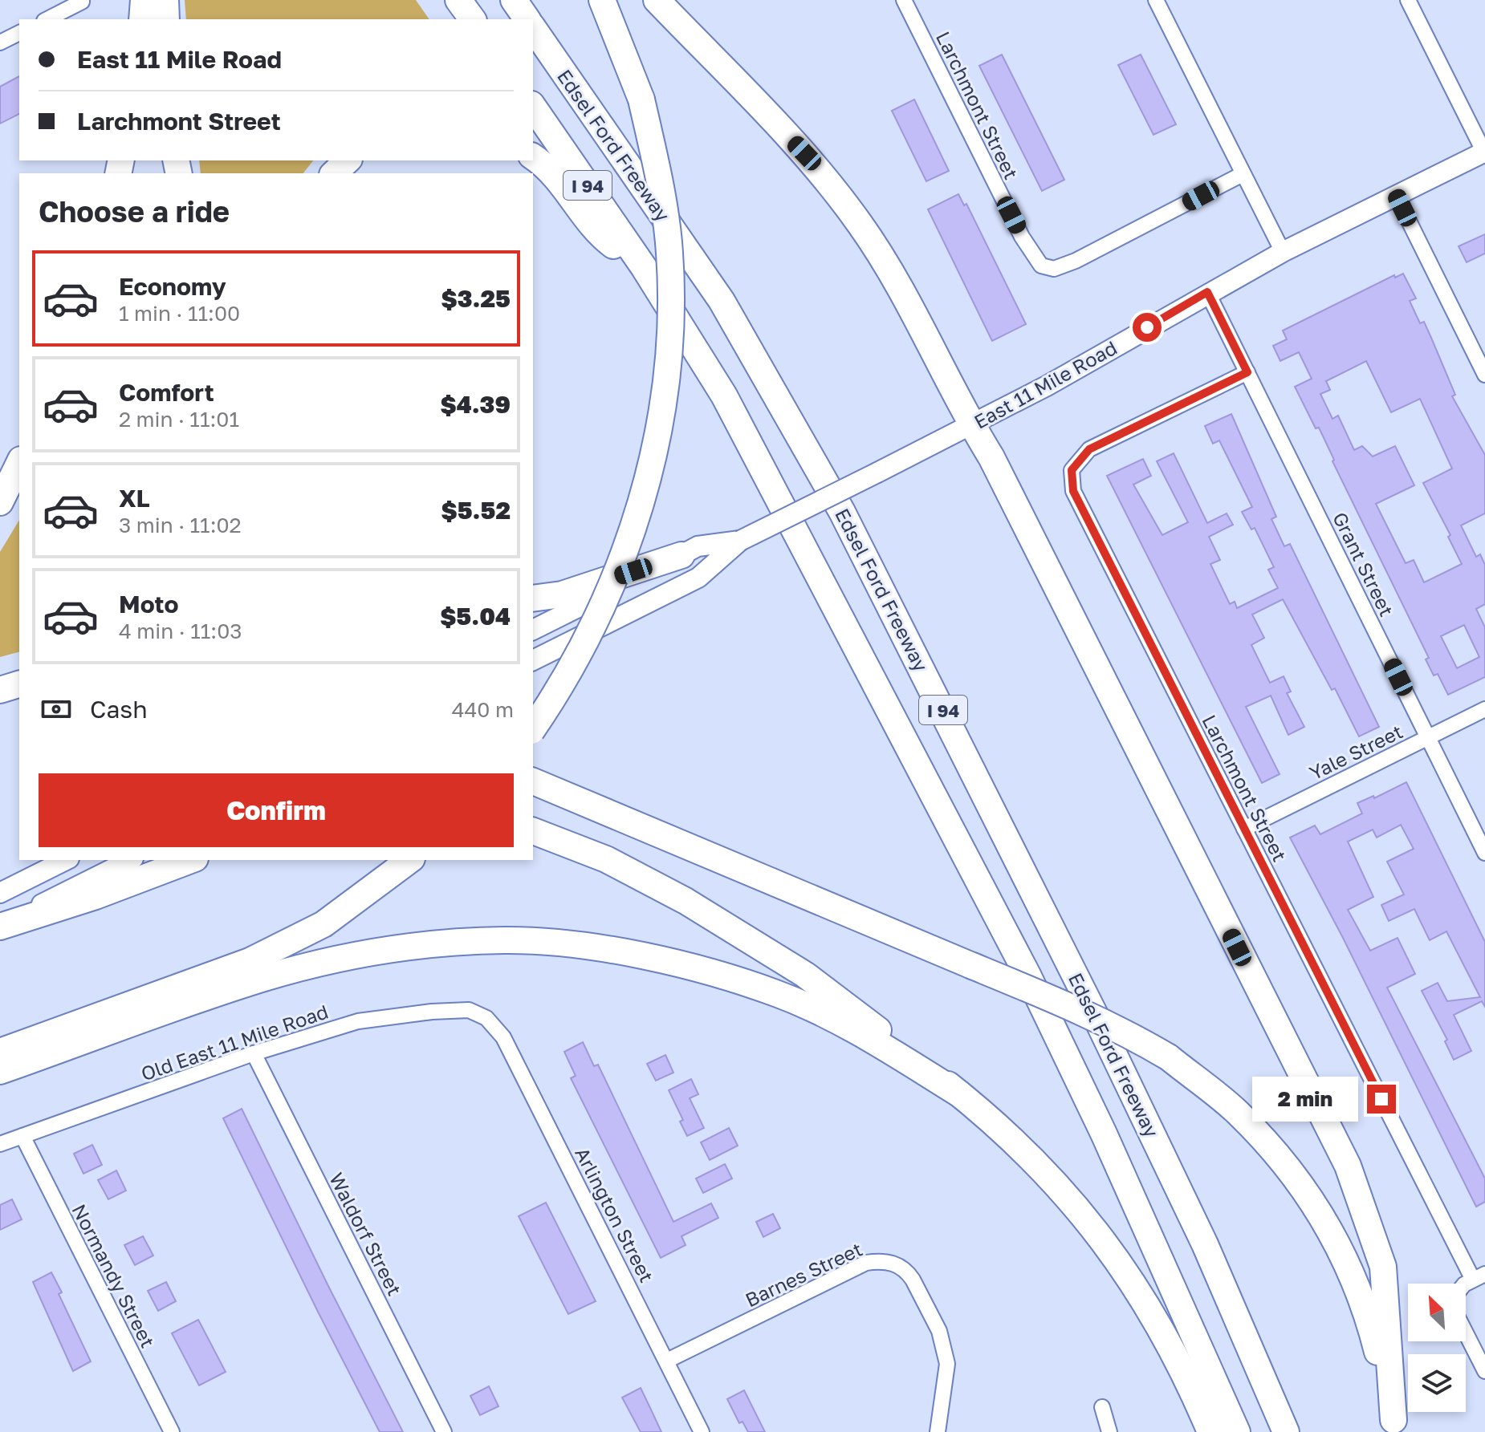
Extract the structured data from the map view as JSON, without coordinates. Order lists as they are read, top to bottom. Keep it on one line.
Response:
{"streets":{"highway":["Edsel Ford Freeway","I 94"],"main road":["East 11 Mile Road"],"street":["Larchmont Street","Grant Street","Yale Street","Old East 11 Mile Road","Arlington Street","Waldorf Street","Barnes Street","Normandy Street"]},"crossings":[["Larchmont Street","Grant Street"],["Larchmont Street","Yale Street"],["East 11 Mile Road","Grant Street"],["Grant Street","Yale Street"],["Old East 11 Mile Road","Arlington Street"],["Old East 11 Mile Road","Waldorf Street"],["Old East 11 Mile Road","Normandy Street"],["Arlington Street","Barnes Street"]],"north":"top left","page":{"banner":["East 11 Mile Road","Larchmont Street"],"heading":"Choose a ride","list":[{"name":"Economy","note":"1 min · 11:00","value":"$3.25"},{"name":"Comfort","note":"2 min · 11:01","value":"$4.39"},{"name":"XL","note":"3 min · 11:02","value":"$5.52"},{"name":"Moto","note":"4 min · 11:03","value":"$5.04"}],"pay":["Cash","440 m"],"buttons":"Confirm","bubble":"2 min"}}
